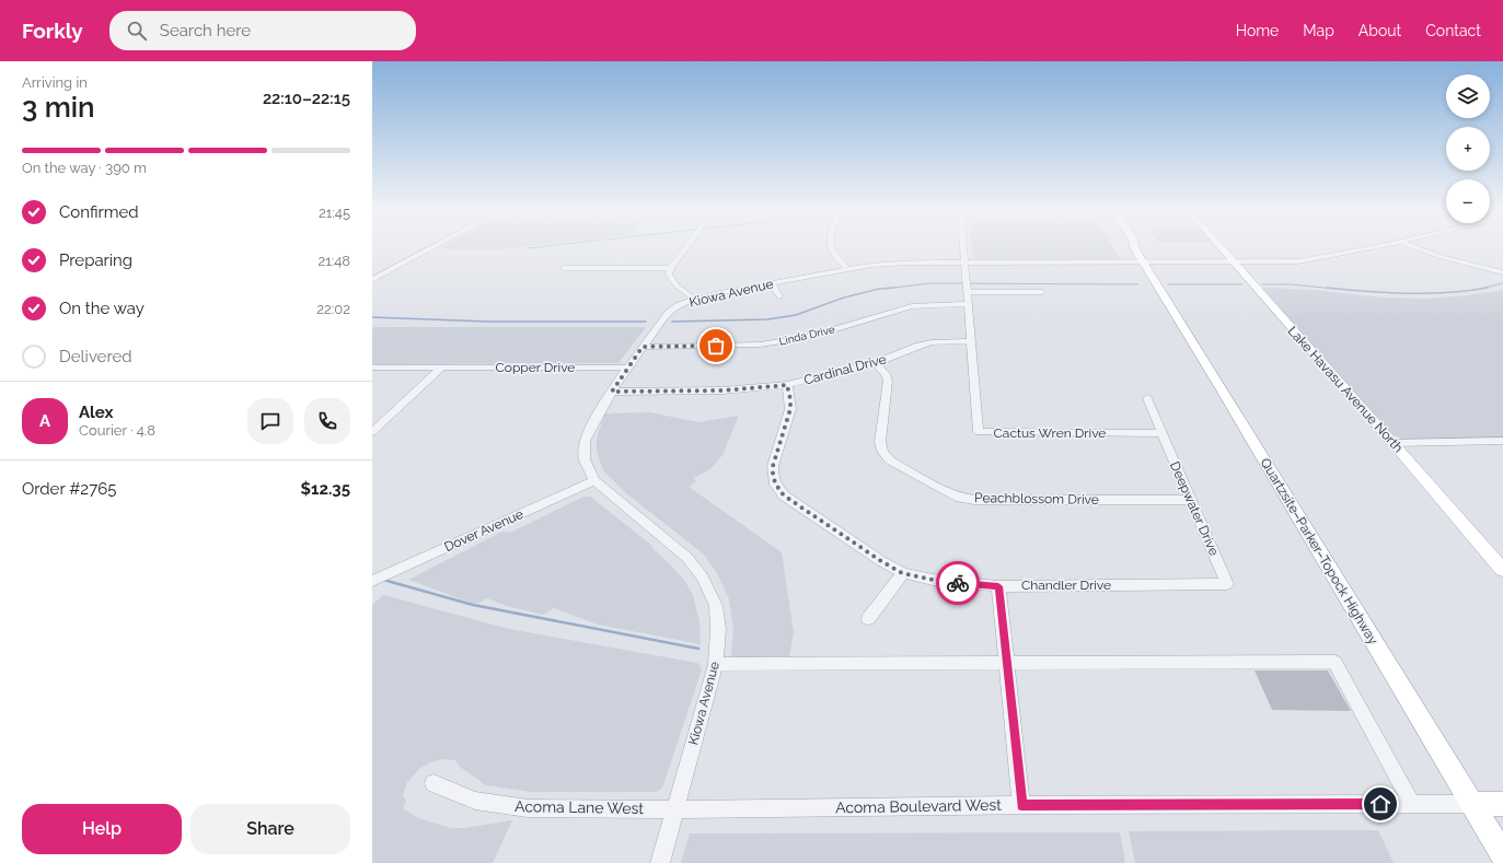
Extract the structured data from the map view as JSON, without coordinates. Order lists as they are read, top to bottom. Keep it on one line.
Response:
{"streets":{"highway":["Quartzsite–Parker–Topock Highway"],"main road":["Lake Havasu Avenue North","Acoma Boulevard West"],"street":["Kiowa Avenue","Linda Drive","Copper Drive","Cardinal Drive","Cactus Wren Drive","Peachblossom Drive","Deepwater Drive","Dover Avenue","Chandler Drive","Acoma Lane West"]},"crossings":[["Kiowa Avenue","Linda Drive"],["Kiowa Avenue","Copper Drive"],["Kiowa Avenue","Cardinal Drive"],["Kiowa Avenue","Lake Havasu Avenue North"],["Kiowa Avenue","Cactus Wren Drive"],["Kiowa Avenue","Dover Avenue"],["Kiowa Avenue","Quartzsite–Parker–Topock Highway"],["Kiowa Avenue","Acoma Boulevard West"],["Kiowa Avenue","Acoma Lane West"],["Linda Drive","Cactus Wren Drive"],["Cardinal Drive","Cactus Wren Drive"],["Cardinal Drive","Peachblossom Drive"],["Cardinal Drive","Chandler Drive"],["Cactus Wren Drive","Deepwater Drive"],["Peachblossom Drive","Deepwater Drive"],["Deepwater Drive","Chandler Drive"],["Quartzsite–Parker–Topock Highway","Acoma Boulevard West"],["Acoma Boulevard West","Acoma Lane West"]],"page":{"header":"Forkly","search":"Search here","nav":["Home","Map","About","Contact"],"heading":["3 min","Arriving in","22:10–22:15"],"panel":["Alex","Courier · 4.8","Order #2765","$12.35"],"map_buttons":["+","−"],"bar":"On the way · 390 m","list":[["Confirmed","21:45"],["Preparing","21:48"],["On the way","22:02"],"Delivered"],"round":"A","buttons":["Help","Share"]}}
